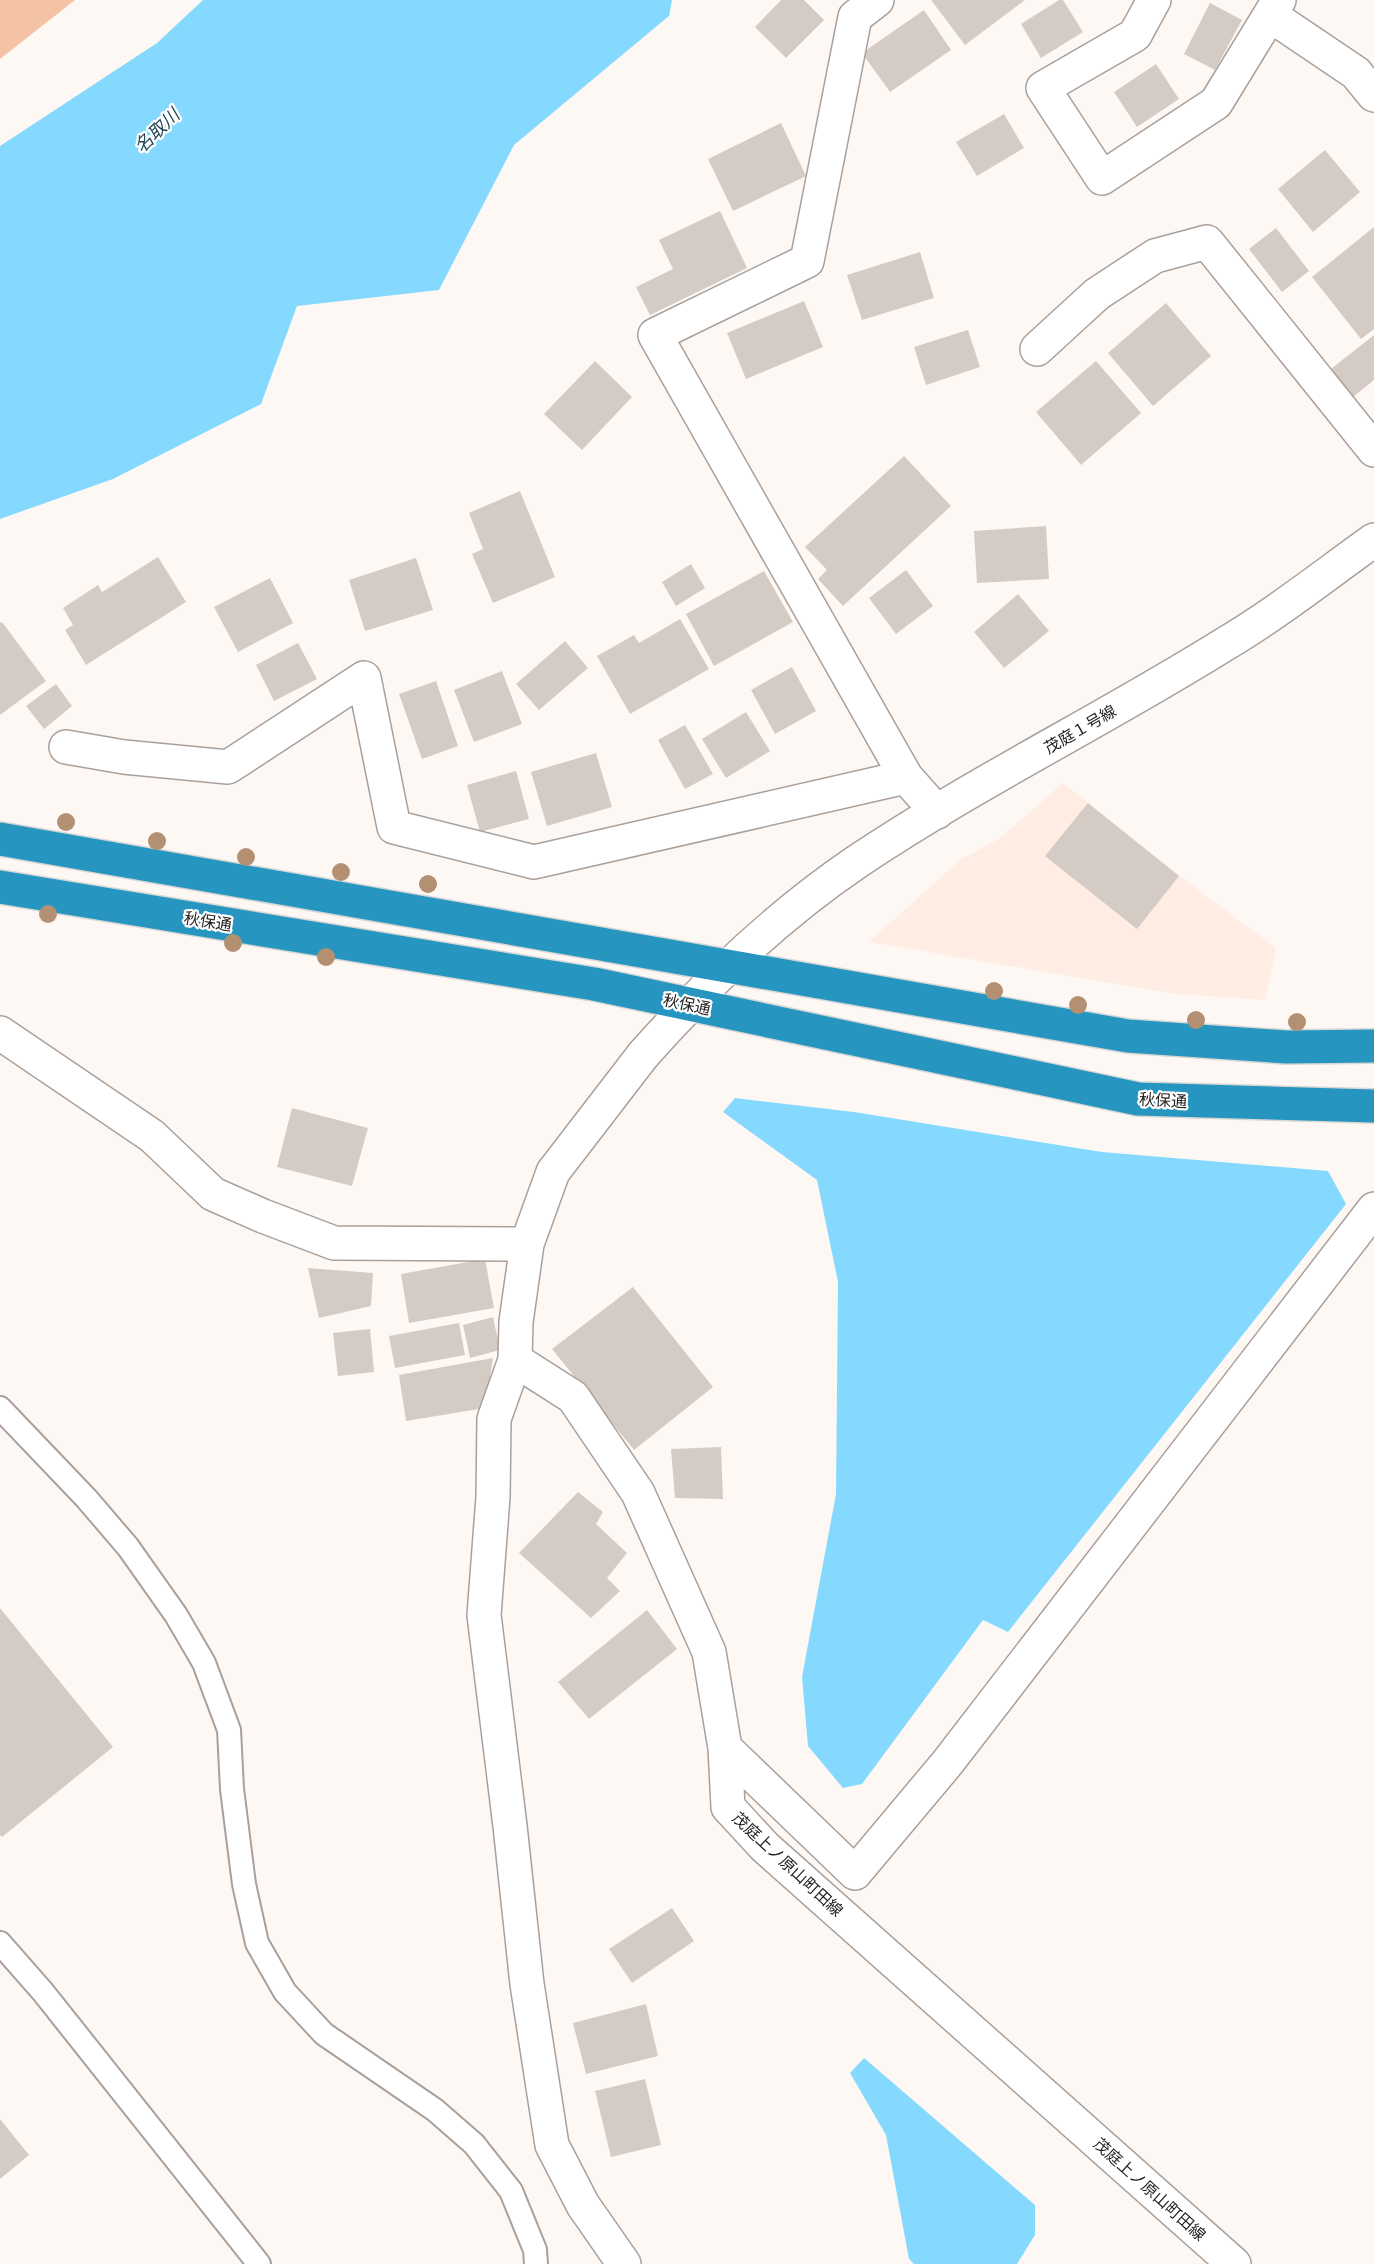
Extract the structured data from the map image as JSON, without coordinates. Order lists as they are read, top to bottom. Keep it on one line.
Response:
{"streets":{"highway":["秋保通"],"street":["茂庭１号線","茂庭上ノ原山町田線"]},"crossings":[["茂庭１号線","秋保通"],["茂庭１号線","茂庭上ノ原山町田線"]],"water":["名取川"]}
